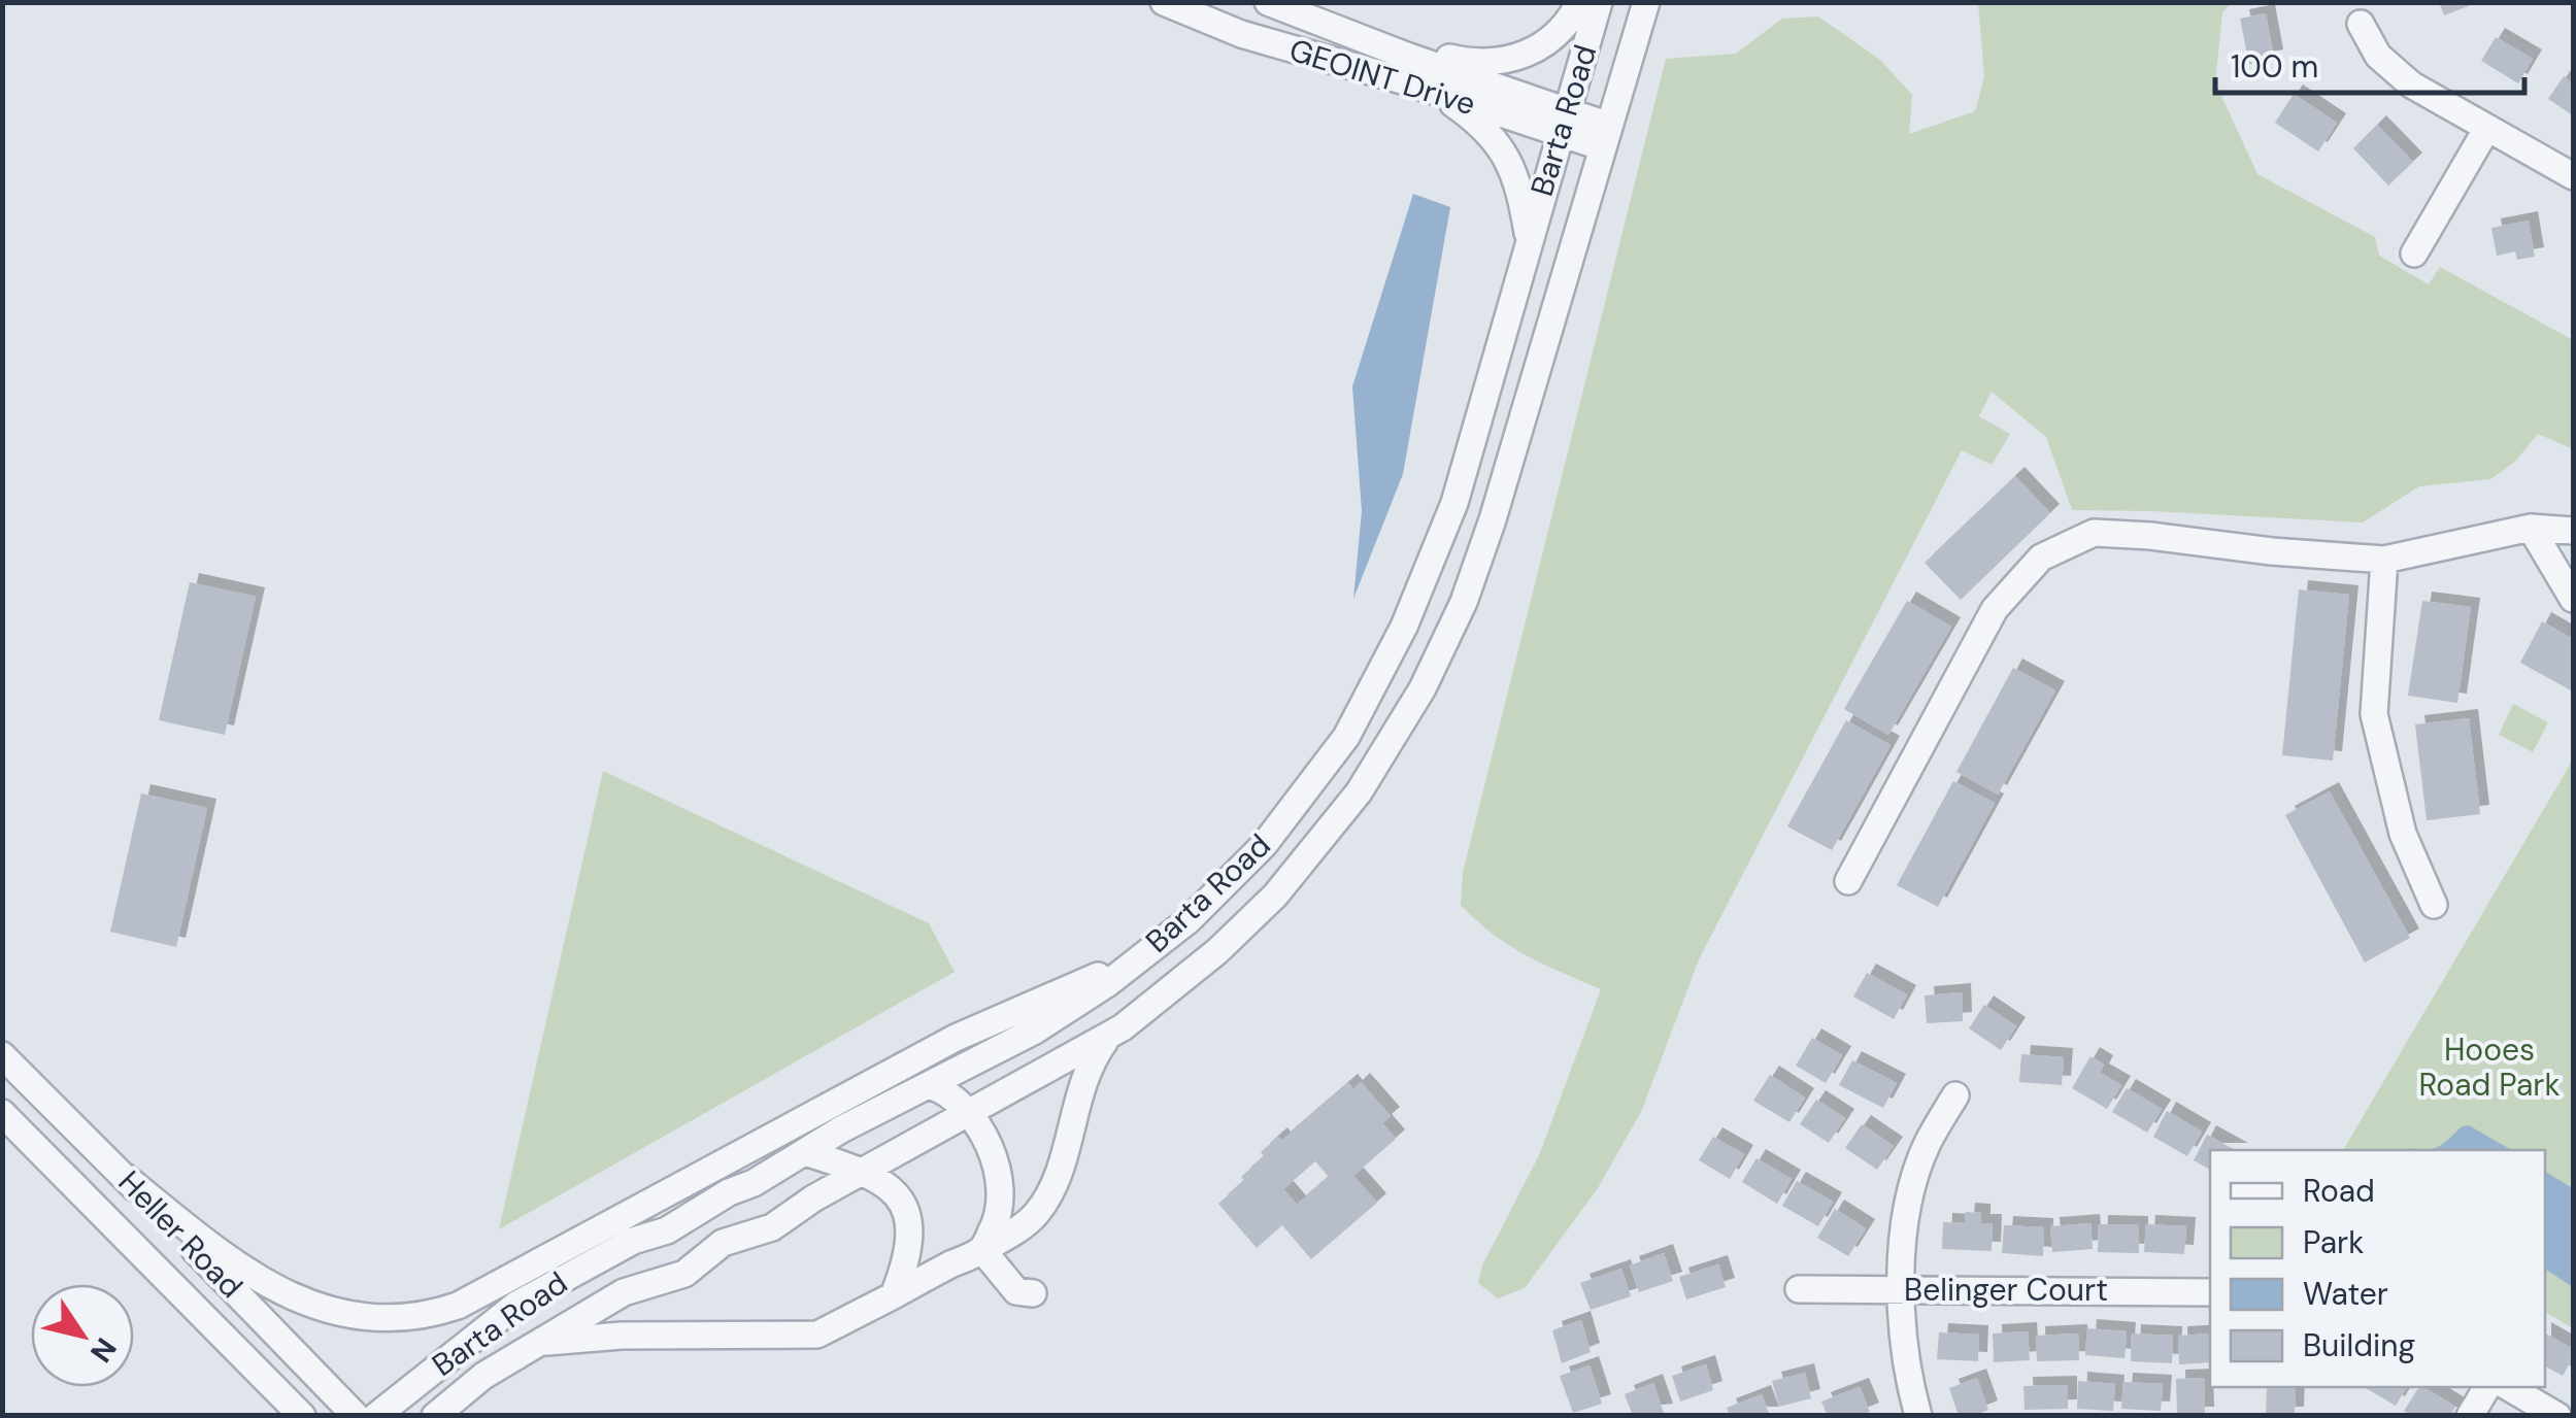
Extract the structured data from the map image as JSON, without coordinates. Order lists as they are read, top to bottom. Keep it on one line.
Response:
{"streets":{"street":["GEOINT Drive","Barta Road","Heller Road","Belinger Court"]},"crossings":[["GEOINT Drive","Barta Road"]],"parks":["Hooes Road Park"],"legend":["Road","Park","Water","Building"],"scale_bar":"100 m","north":"bottom right"}
